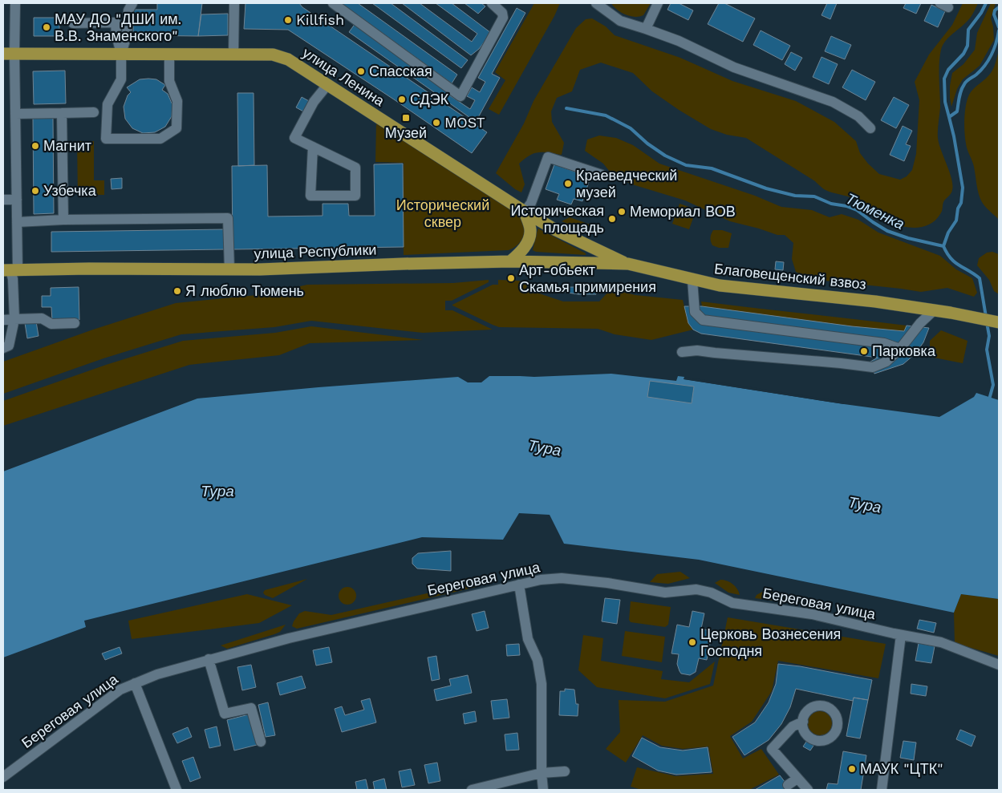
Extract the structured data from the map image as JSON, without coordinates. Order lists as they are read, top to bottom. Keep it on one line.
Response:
{"streets":{"main road":["улица Ленина","улица Республики","Благовещенский взвоз"],"street":["Береговая улица"]},"crossings":[["улица Ленина","улица Республики"],["улица Ленина","Благовещенский взвоз"],["улица Республики","Благовещенский взвоз"]],"water":["Тюменка","Тура"],"parks":["Исторический сквер"],"places":{"other":["Killfish","МАУ ДО \"ДШИ им. В.В. Знаменского\"","Спасская","СДЭК","MOST","Магнит","Краеведческий музей","Узбечка","Мемориал ВОВ","Историческая площадь","Арт-обьект Скамья примирения","Я люблю Тюмень","Парковка","Церковь Вознесения Господня","МАУК \"ЦТК\""],"transit":["Музей"]}}
